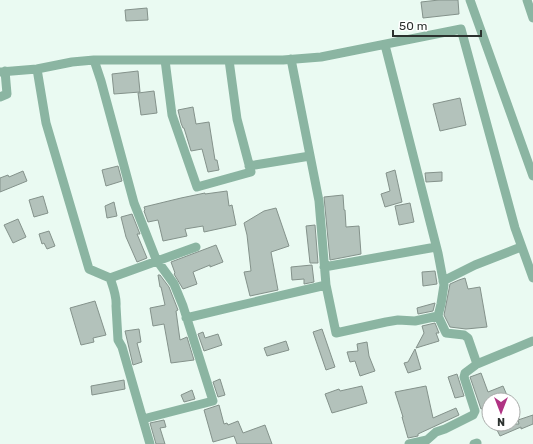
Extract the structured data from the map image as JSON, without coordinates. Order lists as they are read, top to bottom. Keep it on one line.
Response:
{"scale_bar":"50 m","north":"bottom"}
